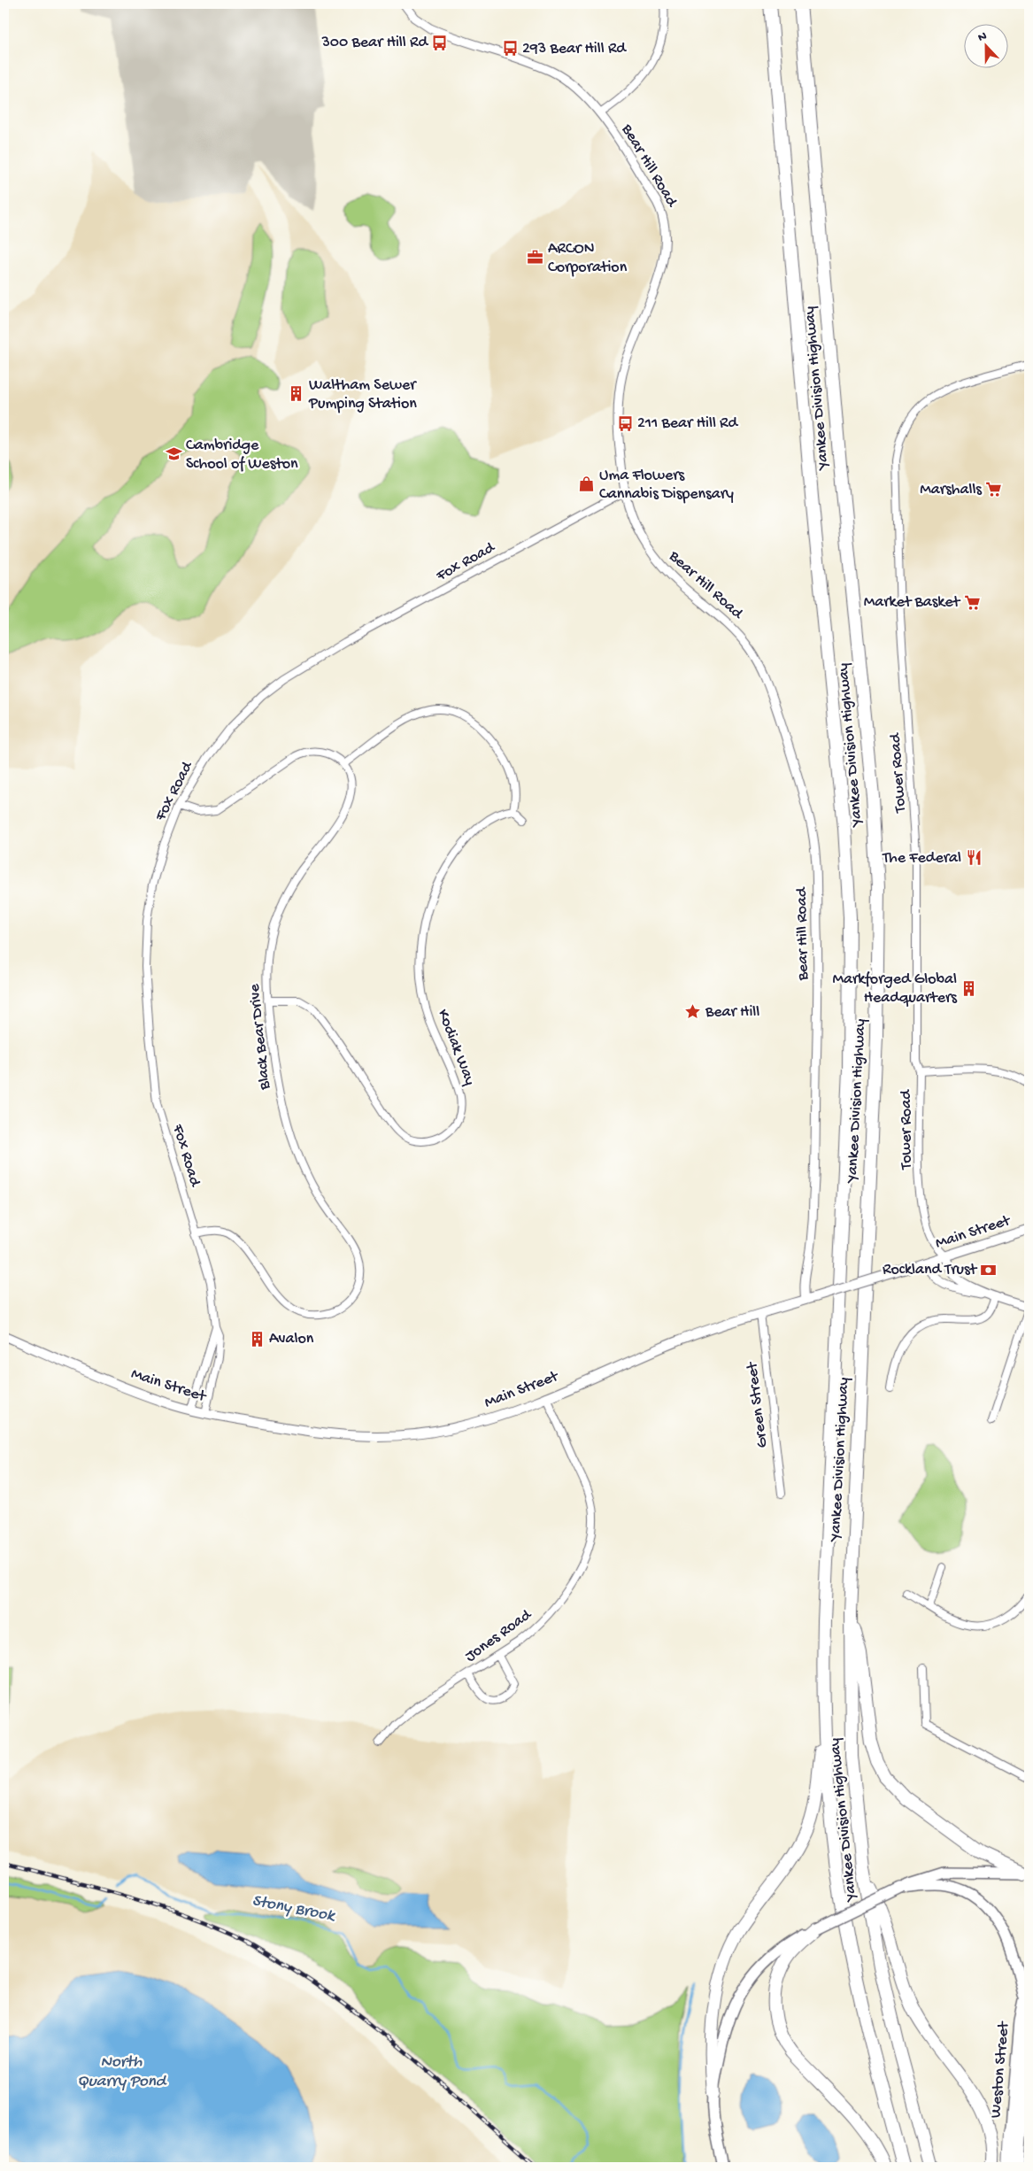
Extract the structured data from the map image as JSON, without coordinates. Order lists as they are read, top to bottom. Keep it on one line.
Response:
{"streets":{"highway":["Yankee Division Highway"],"main road":["Main Street","Weston Street"],"street":["Bear Hill Road","Fox Road","Tower Road","Black Bear Drive","Kodiak Way","Green Street","Jones Road"]},"crossings":[["Bear Hill Road","Fox Road"],["Bear Hill Road","Main Street"],["Fox Road","Black Bear Drive"],["Fox Road","Main Street"],["Tower Road","Main Street"],["Black Bear Drive","Kodiak Way"],["Main Street","Green Street"],["Main Street","Jones Road"]],"water":["Stony Brook","North Quarry Pond"],"places":{"bus stop":["300 Bear Hill Rd","293 Bear Hill Rd","211 Bear Hill Rd"],"office":["ARCON Corporation"],"building":["Waltham Sewer Pumping Station","Markforged Global Headquarters","Avalon"],"school or university":["Cambridge School of Weston"],"shop":["Uma Flowers Cannabis Dispensary"],"supermarket":["Marshalls","Market Basket"],"restaurant":["The Federal"],"place":["Bear Hill"],"bank":["Rockland Trust"]},"north":"top"}
